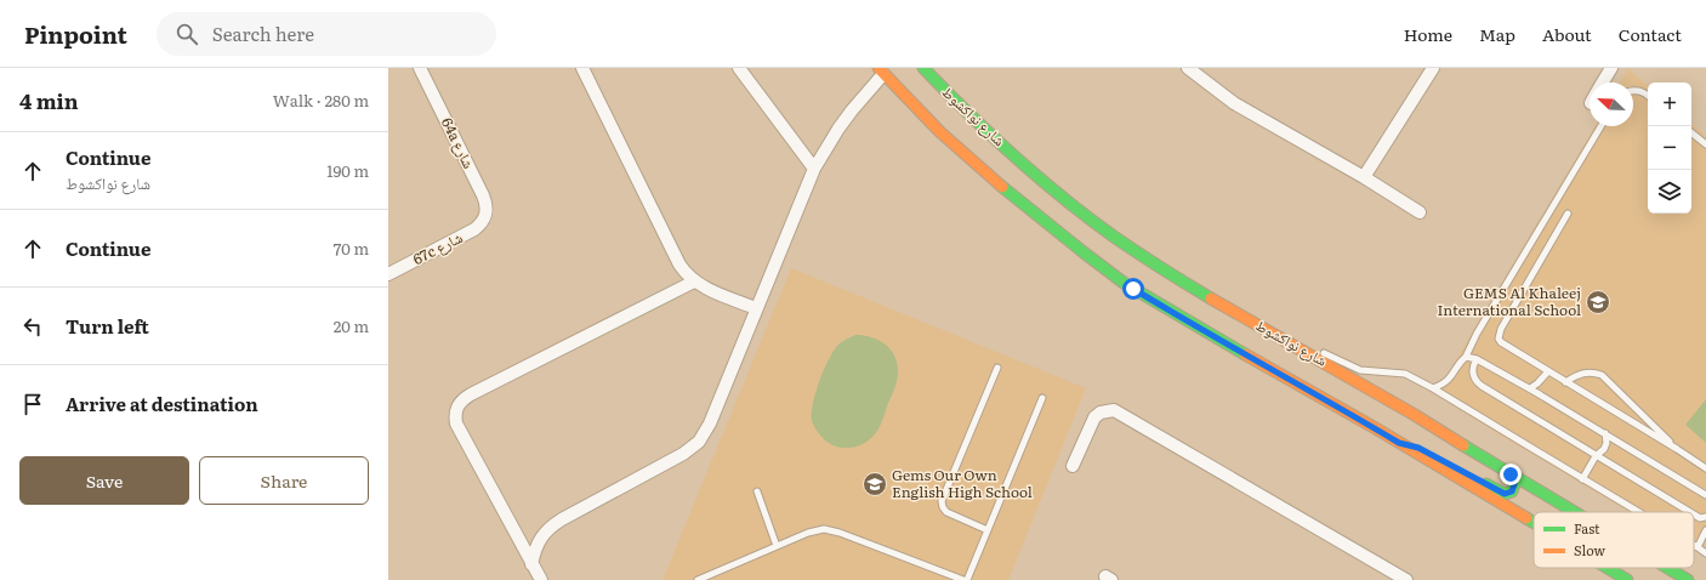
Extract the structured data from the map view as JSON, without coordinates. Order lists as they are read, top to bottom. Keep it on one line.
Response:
{"streets":{"street":["شارع نواكشوط","64a شارع","67c شارع"]},"crossings":[["64a شارع","67c شارع"]],"places":{"school or university":["GEMS Al Khaleej International School","Gems Our Own English High School"]},"legend":["Fast","Slow"],"north":"top left","page":{"header":"Pinpoint","search":"Search here","nav":["Home","Map","About","Contact"],"heading":["4 min","Walk · 280 m"],"map_buttons":["+","−"],"list":[["Continue","شارع نواكشوط","190 m"],["Continue","70 m"],["Turn left","20 m"],"Arrive at destination"],"buttons":["Save","Share"]}}
